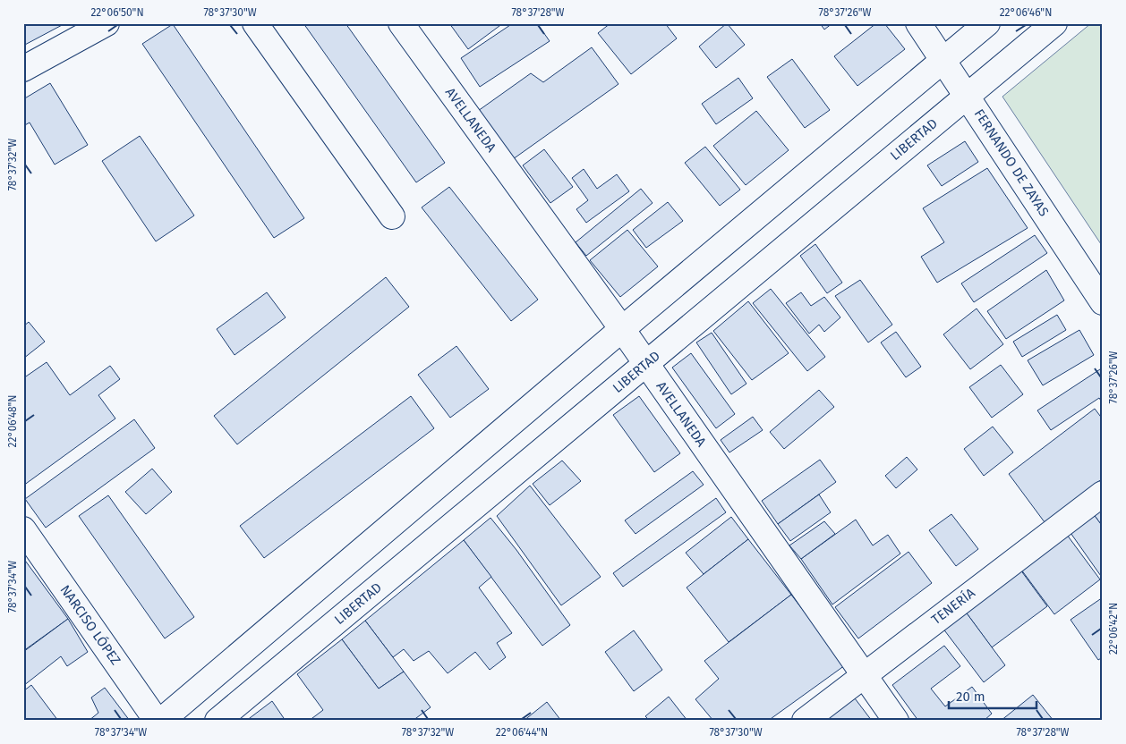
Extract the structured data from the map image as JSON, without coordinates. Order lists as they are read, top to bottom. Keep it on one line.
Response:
{"streets":{"main road":["AVELLANEDA","LIBERTAD","FERNANDO DE ZAYAS","TENERÍA","NARCISO LÓPEZ"]},"crossings":[["AVELLANEDA","LIBERTAD"],["AVELLANEDA","TENERÍA"],["LIBERTAD","FERNANDO DE ZAYAS"]],"scale_bar":"20 m","coordinates":["22°06'50\"N","78°37'30\"W","78°37'28\"W","78°37'26\"W","22°06'46\"N","78°37'32\"W","22°06'48\"N","78°37'34\"W","22°06'42\"N","22°06'44\"N"]}
